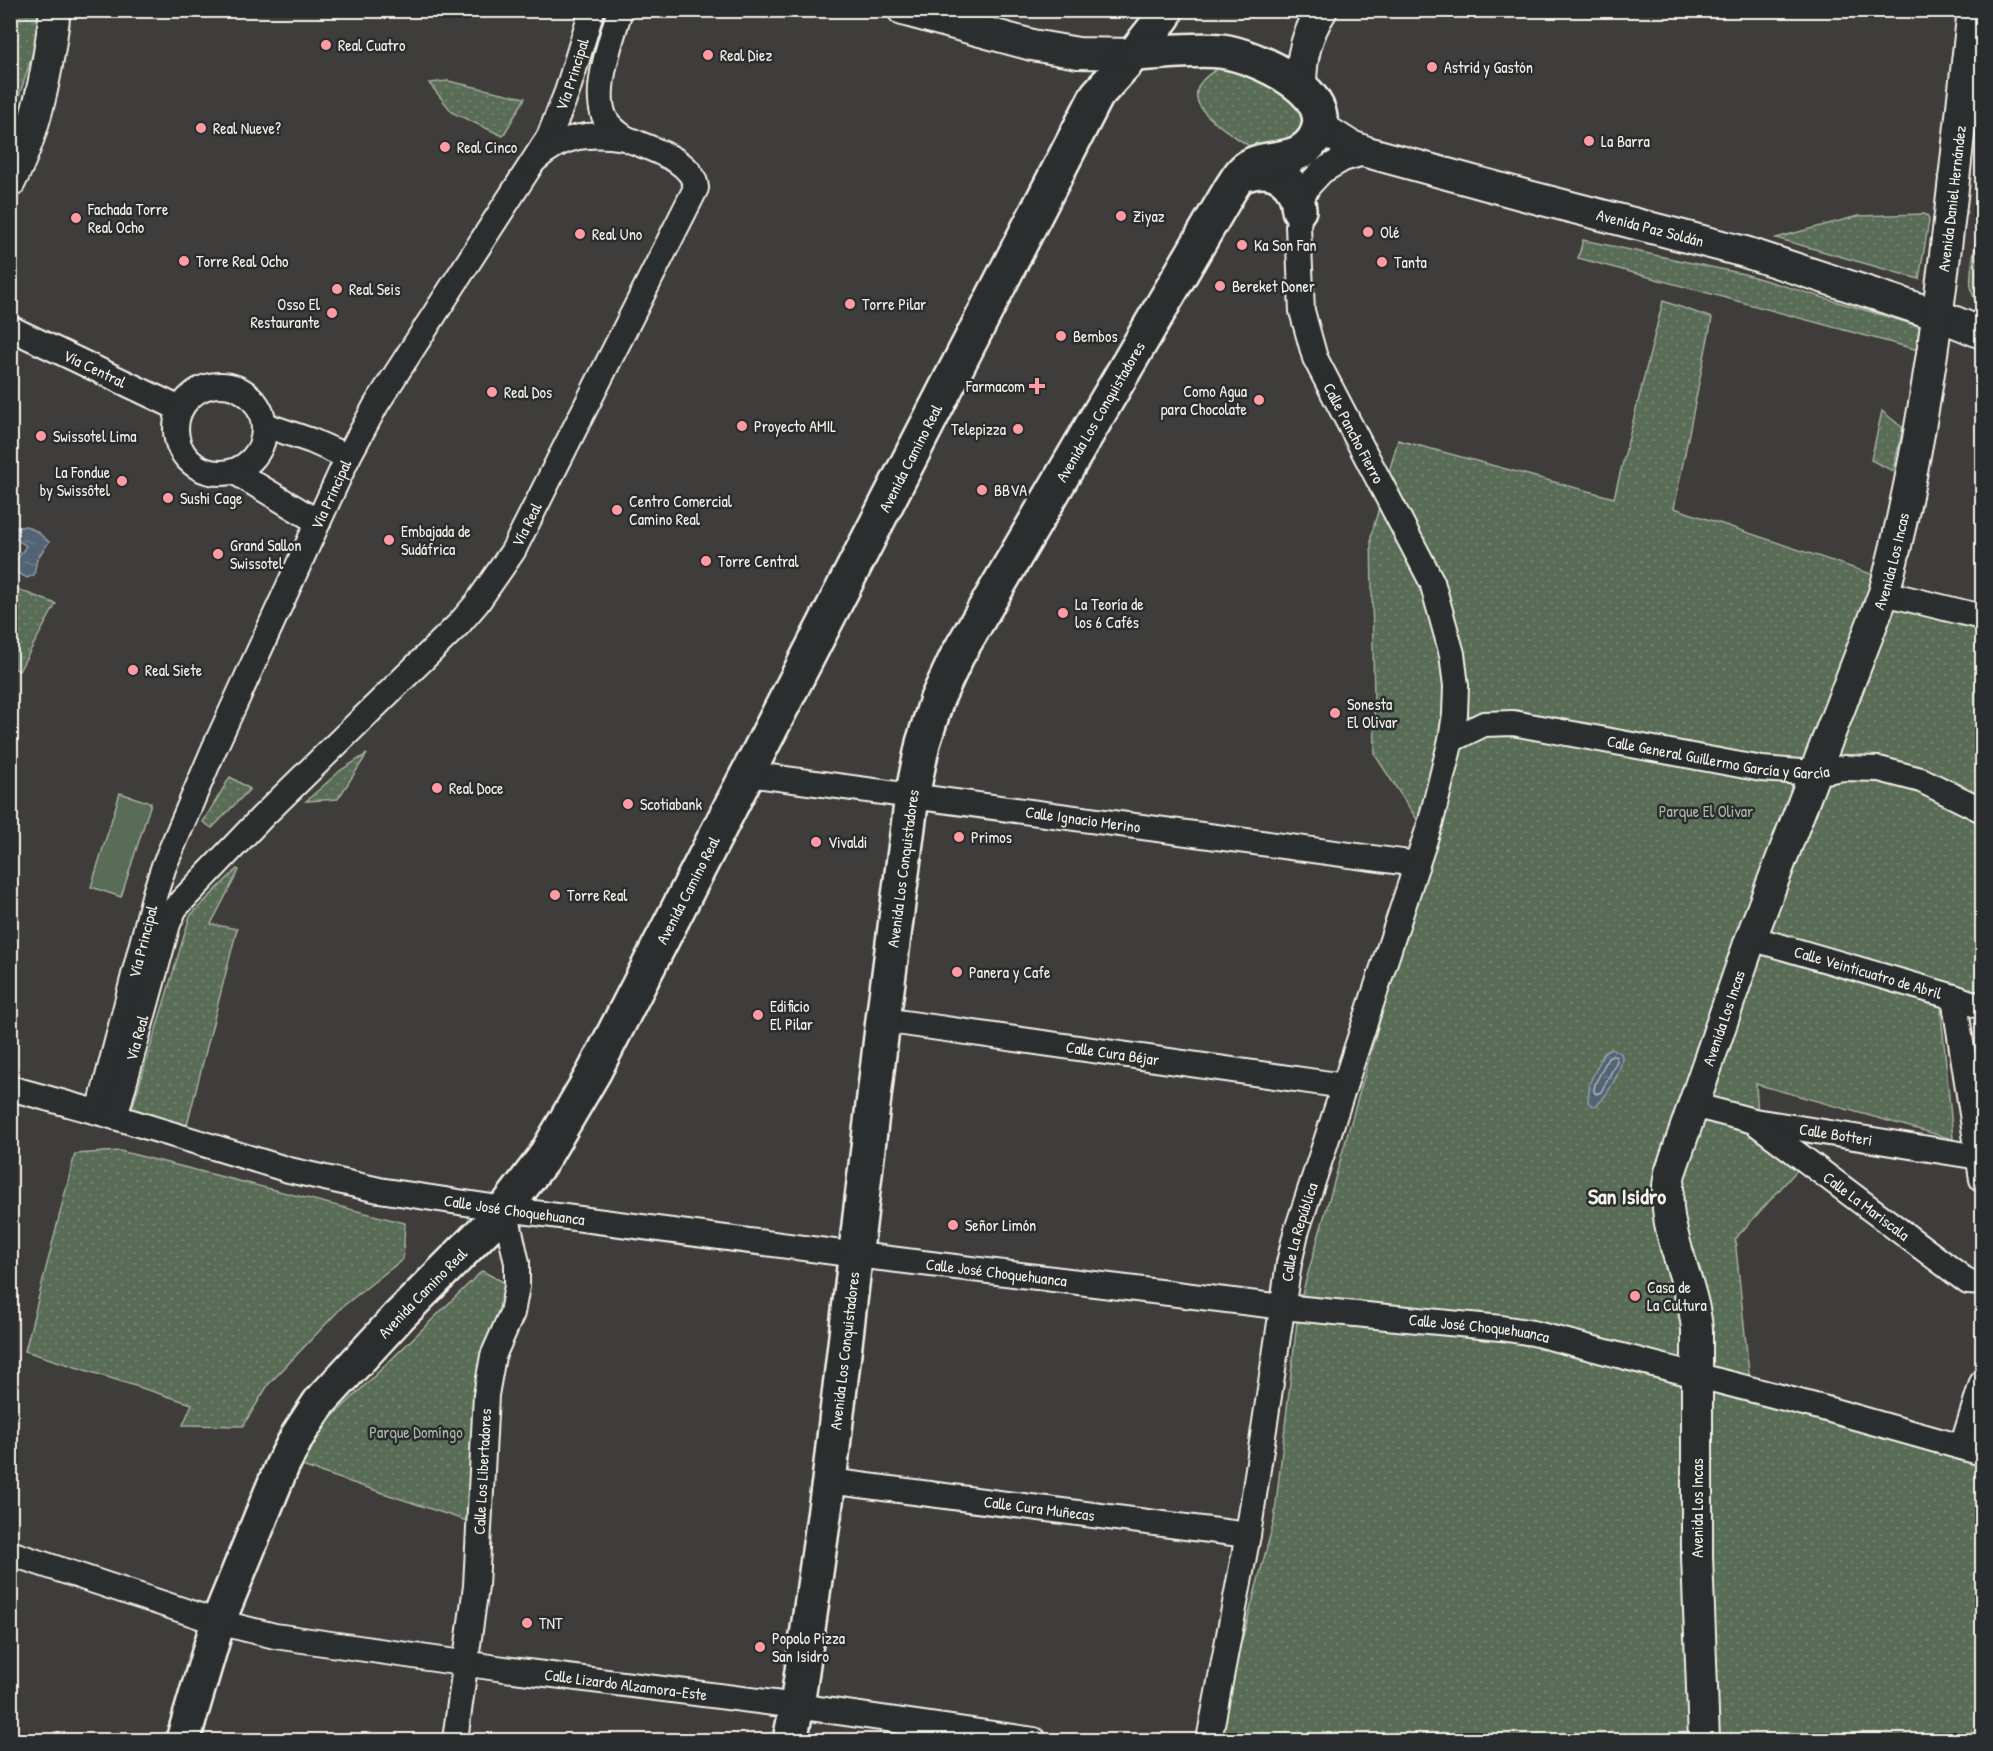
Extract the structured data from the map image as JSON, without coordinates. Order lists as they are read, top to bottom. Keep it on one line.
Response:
{"streets":{"main road":["Avenida Los Conquistadores","Avenida Camino Real"],"street":["Vía Principal","Avenida Daniel Hernández","Avenida Paz Soldán","Vía Central","Calle Pancho Fierro","Vía Real","Avenida Los Incas","Calle General Guillermo García y García","Calle Ignacio Merino","Calle Veinticuatro de Abril","Calle Cura Béjar","Calle Botteri","Calle La Mariscala","Calle José Choquehuanca","Calle La República","Calle Los Libertadores","Calle Cura Muñecas","Calle Lizardo Alzamora-Este"]},"crossings":[["Vía Principal","Vía Real"],["Vía Principal","Calle José Choquehuanca"],["Avenida Daniel Hernández","Avenida Paz Soldán"],["Avenida Daniel Hernández","Avenida Los Incas"],["Avenida Paz Soldán","Calle Pancho Fierro"],["Avenida Paz Soldán","Avenida Los Incas"],["Avenida Los Conquistadores","Calle Ignacio Merino"],["Avenida Los Conquistadores","Calle Cura Béjar"],["Avenida Los Conquistadores","Calle José Choquehuanca"],["Avenida Los Conquistadores","Calle Cura Muñecas"],["Avenida Los Conquistadores","Calle Lizardo Alzamora-Este"],["Calle Pancho Fierro","Calle General Guillermo García y García"],["Calle Pancho Fierro","Calle La República"],["Avenida Camino Real","Calle Ignacio Merino"],["Avenida Camino Real","Calle José Choquehuanca"],["Avenida Camino Real","Calle Los Libertadores"],["Avenida Camino Real","Calle Lizardo Alzamora-Este"],["Vía Real","Calle José Choquehuanca"],["Avenida Los Incas","Calle General Guillermo García y García"],["Avenida Los Incas","Calle Veinticuatro de Abril"],["Avenida Los Incas","Calle Botteri"],["Avenida Los Incas","Calle José Choquehuanca"],["Calle General Guillermo García y García","Calle La República"],["Calle Ignacio Merino","Calle La República"],["Calle Cura Béjar","Calle La República"],["Calle Botteri","Calle La Mariscala"],["Calle José Choquehuanca","Calle La República"],["Calle José Choquehuanca","Calle Los Libertadores"],["Calle La República","Calle Cura Muñecas"],["Calle Los Libertadores","Calle Lizardo Alzamora-Este"]],"districts":["San Isidro"],"parks":["Parque El Olivar","Parque Domíngo"],"places":{"other":["Real Cuatro","Real Diez","Astrid y Gastón","Real Nueve?","La Barra","Real Cinco","Ziyaz","Fachada Torre Real Ocho","Olé","Real Uno","Ka Son Fan","Torre Real Ocho","Tanta","Bereket Doner","Real Seis","Torre Pilar","Osso El Restaurante","Bembos","Real Dos","Como Agua para Chocolate","Proyecto AMIL","Telepizza","Swissotel Lima","La Fondue by Swissôtel","BBVA","Sushi Cage","Centro Comercial Camino Real","Embajada de Sudáfrica","Grand Sallon Swissotel","Torre Central","La Teoría de los 6 Cafés","Real Siete","Sonesta El Olivar","Real Doce","Scotiabank","Primos","Vivaldi","Torre Real","Panera y Cafe","Edificio El Pilar","Señor Limón","Casa de La Cultura","TNT","Popolo Pizza San Isidro"],"health":["Farmacom"]}}
